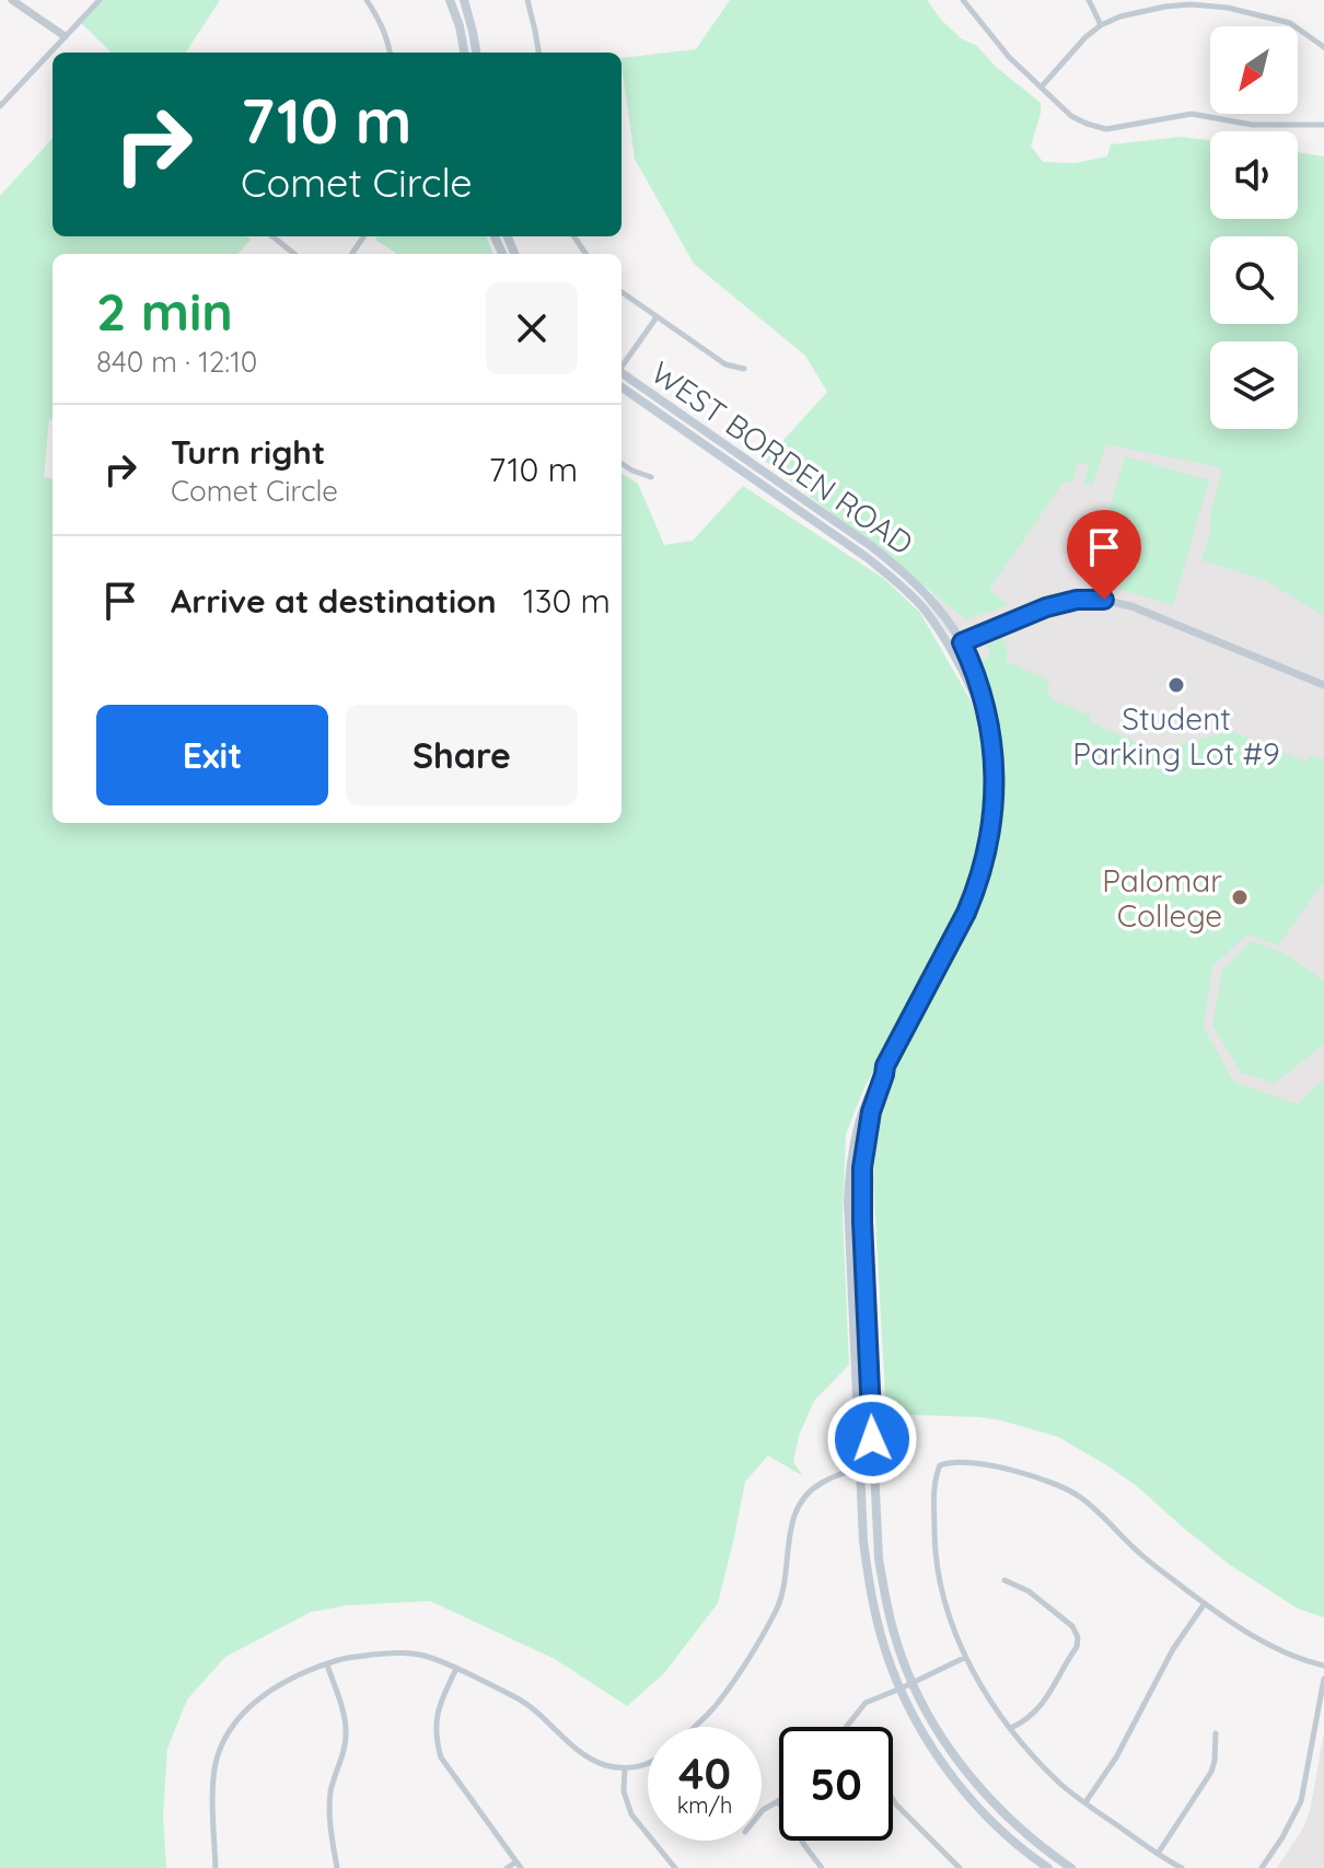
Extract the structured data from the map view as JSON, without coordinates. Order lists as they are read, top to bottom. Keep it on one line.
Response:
{"streets":{"main road":["WEST BORDEN ROAD"]},"places":["Student Parking Lot #9","Palomar College"],"north":"bottom left","page":{"turn":["710 m","Comet Circle"],"heading":["2 min","840 m · 12:10"],"list":[{"name":"Turn right","note":"Comet Circle","value":"710 m"},{"name":"Arrive at destination","value":"130 m"}],"buttons":["Exit","Share"],"speed":"40 km/h","limit":"50"}}
